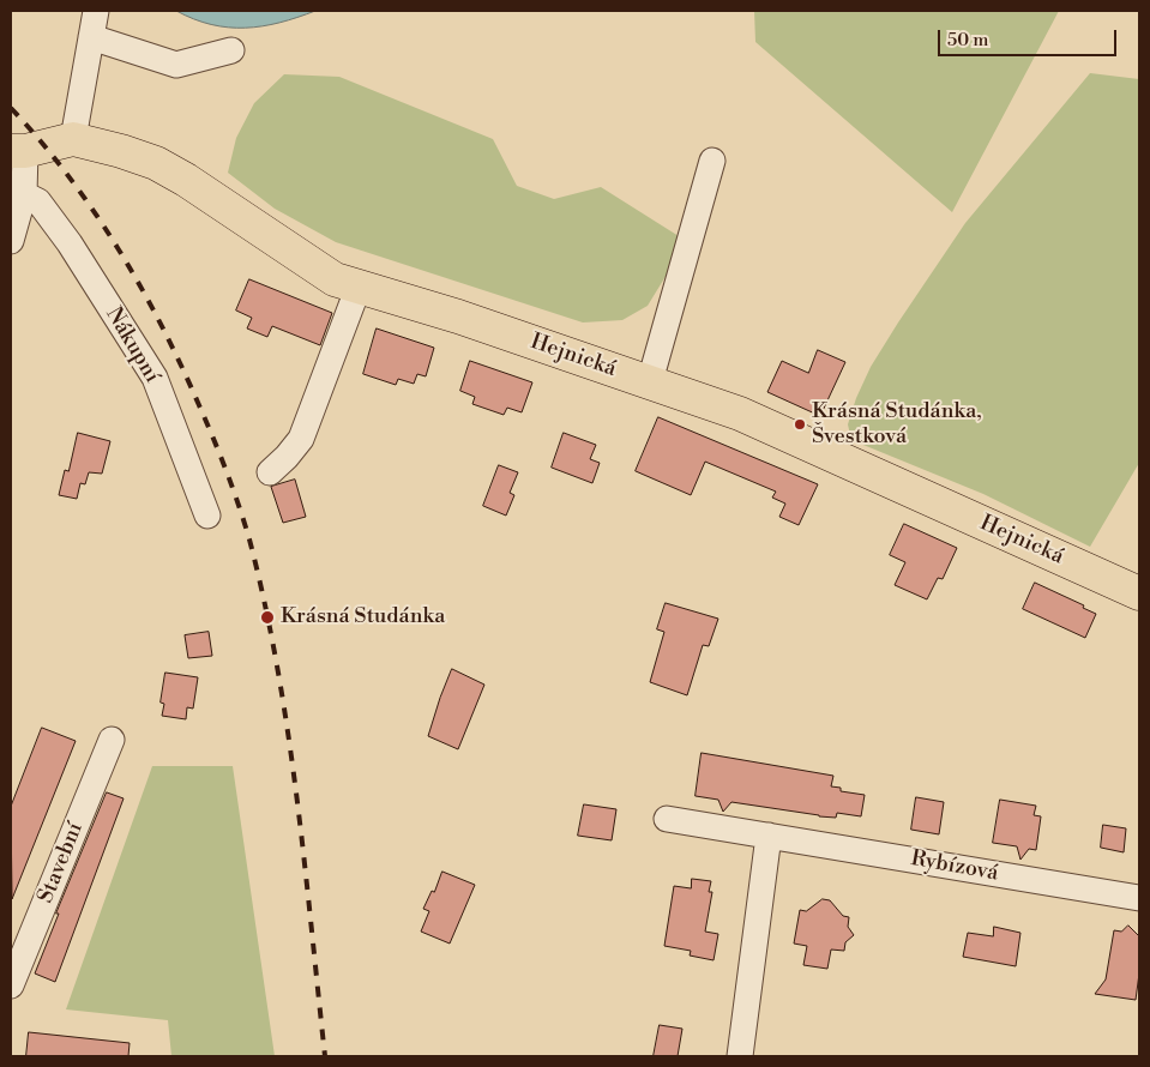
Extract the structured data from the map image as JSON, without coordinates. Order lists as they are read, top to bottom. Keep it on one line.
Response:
{"streets":{"main road":["Hejnická"],"street":["Nákupní","Stavební","Rybízová"]},"places":["Krásná Studánka, Švestková","Krásná Studánka"],"scale_bar":"50 m"}
